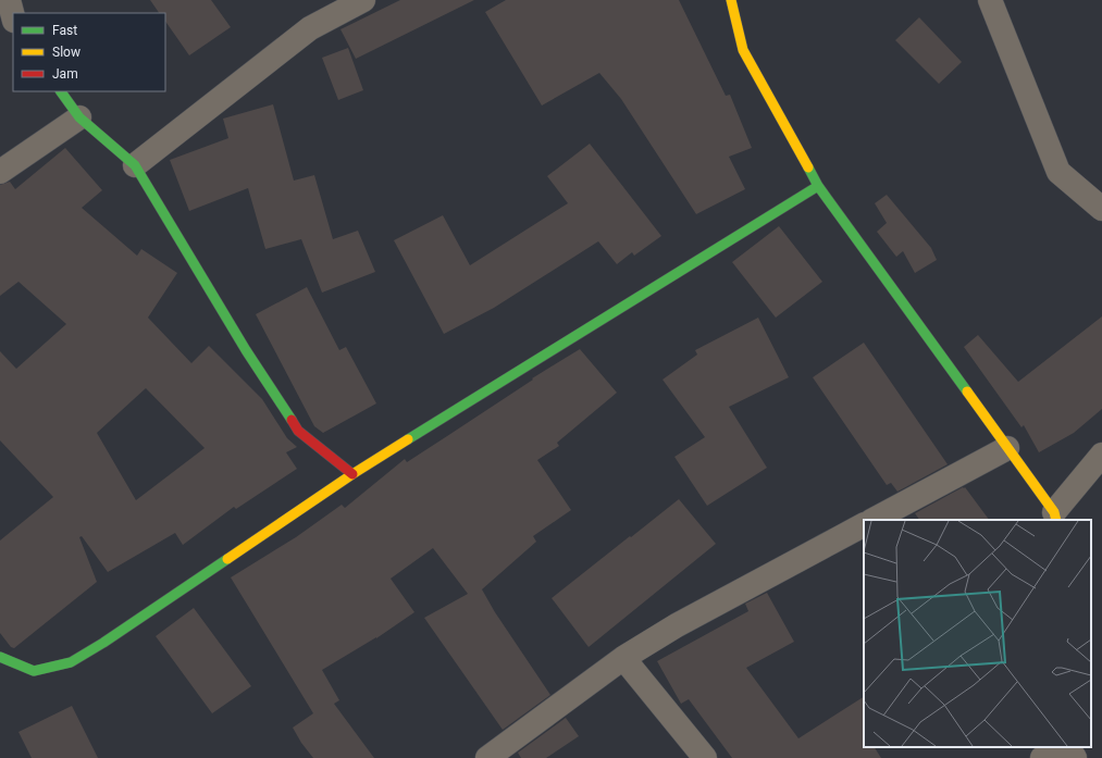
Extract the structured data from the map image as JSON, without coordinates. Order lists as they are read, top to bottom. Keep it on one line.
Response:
{"legend":["Fast","Slow","Jam"]}
